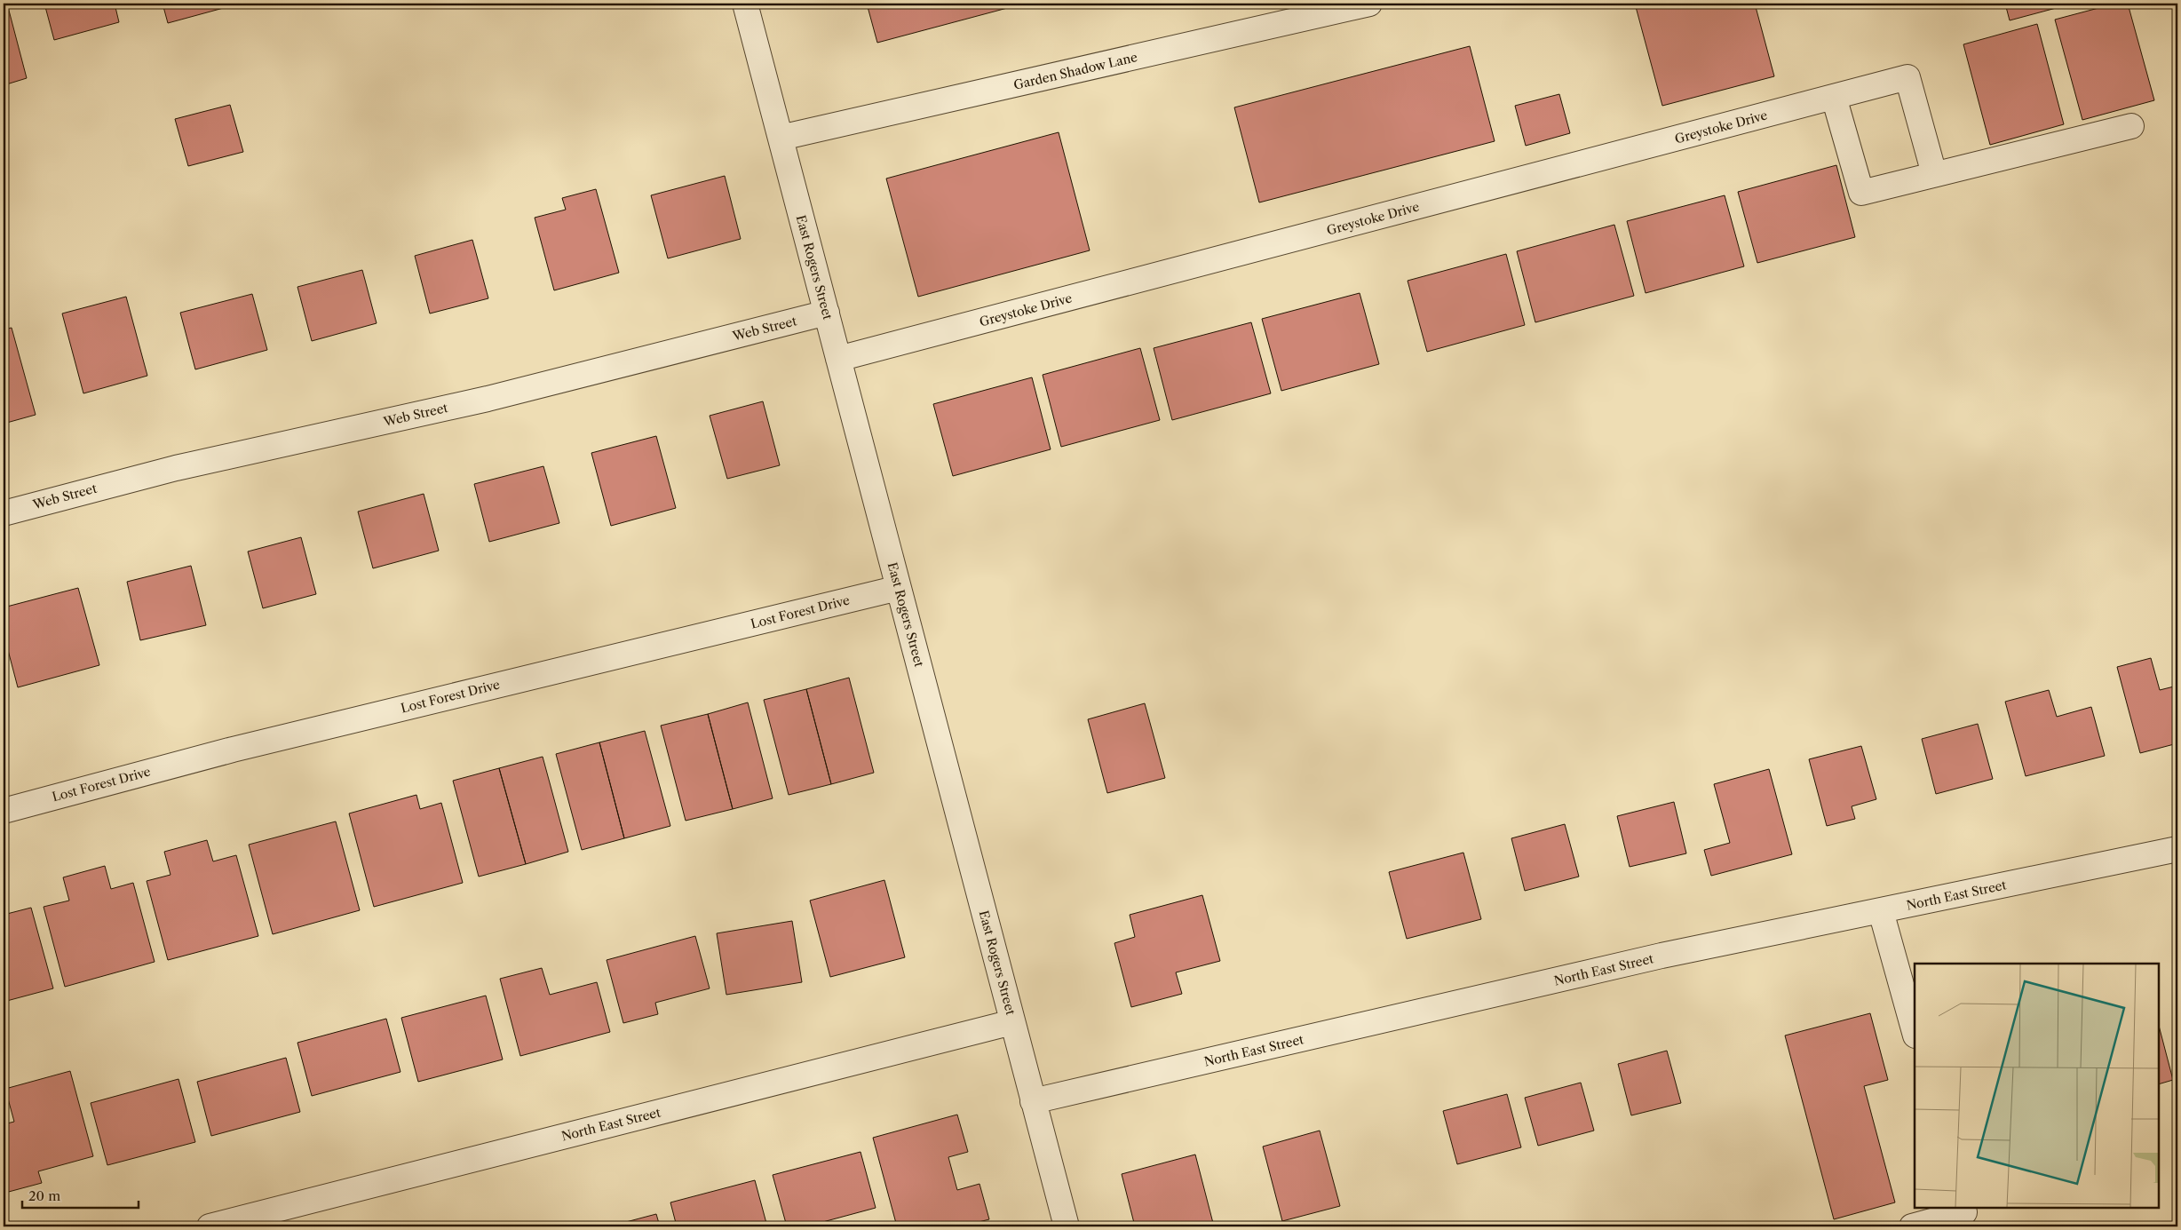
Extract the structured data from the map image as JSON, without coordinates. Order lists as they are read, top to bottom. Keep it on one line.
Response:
{"streets":{"street":["Garden Shadow Lane","Greystoke Drive","East Rogers Street","Web Street","Lost Forest Drive","North East Street"]},"crossings":[["Garden Shadow Lane","East Rogers Street"],["Greystoke Drive","East Rogers Street"],["East Rogers Street","Web Street"],["East Rogers Street","Lost Forest Drive"],["East Rogers Street","North East Street"]],"scale_bar":"20 m"}
